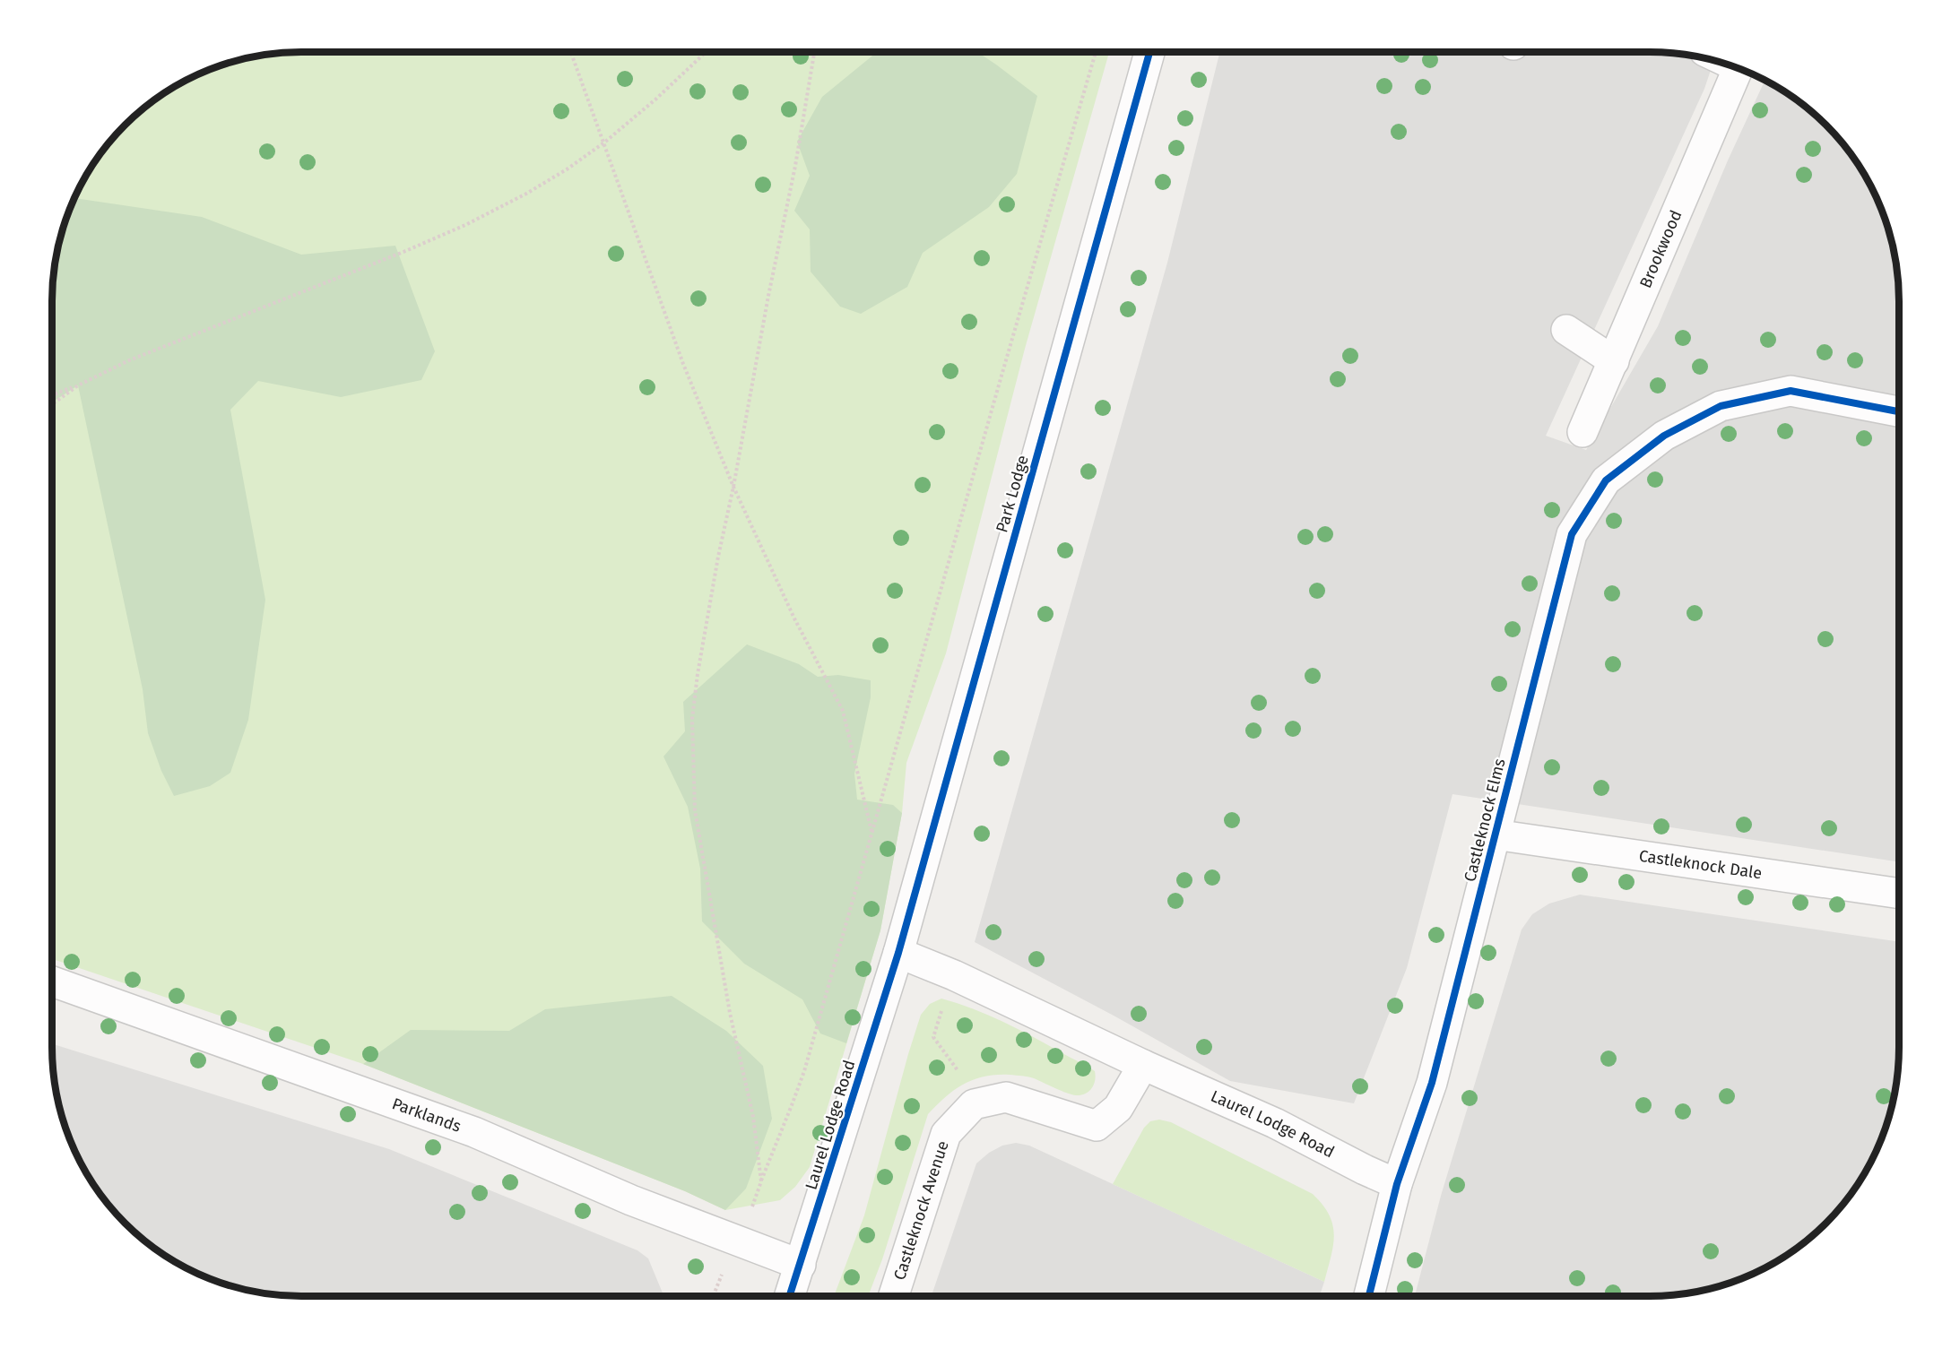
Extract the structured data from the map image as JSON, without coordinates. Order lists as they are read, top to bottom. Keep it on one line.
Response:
{"streets":{"street":["Brookwood","Park Lodge","Castleknock Elms","Castleknock Dale","Parklands","Laurel Lodge Road","Castleknock Avenue"]},"crossings":[["Park Lodge","Laurel Lodge Road"],["Castleknock Elms","Castleknock Dale"],["Castleknock Elms","Laurel Lodge Road"],["Parklands","Laurel Lodge Road"]]}
